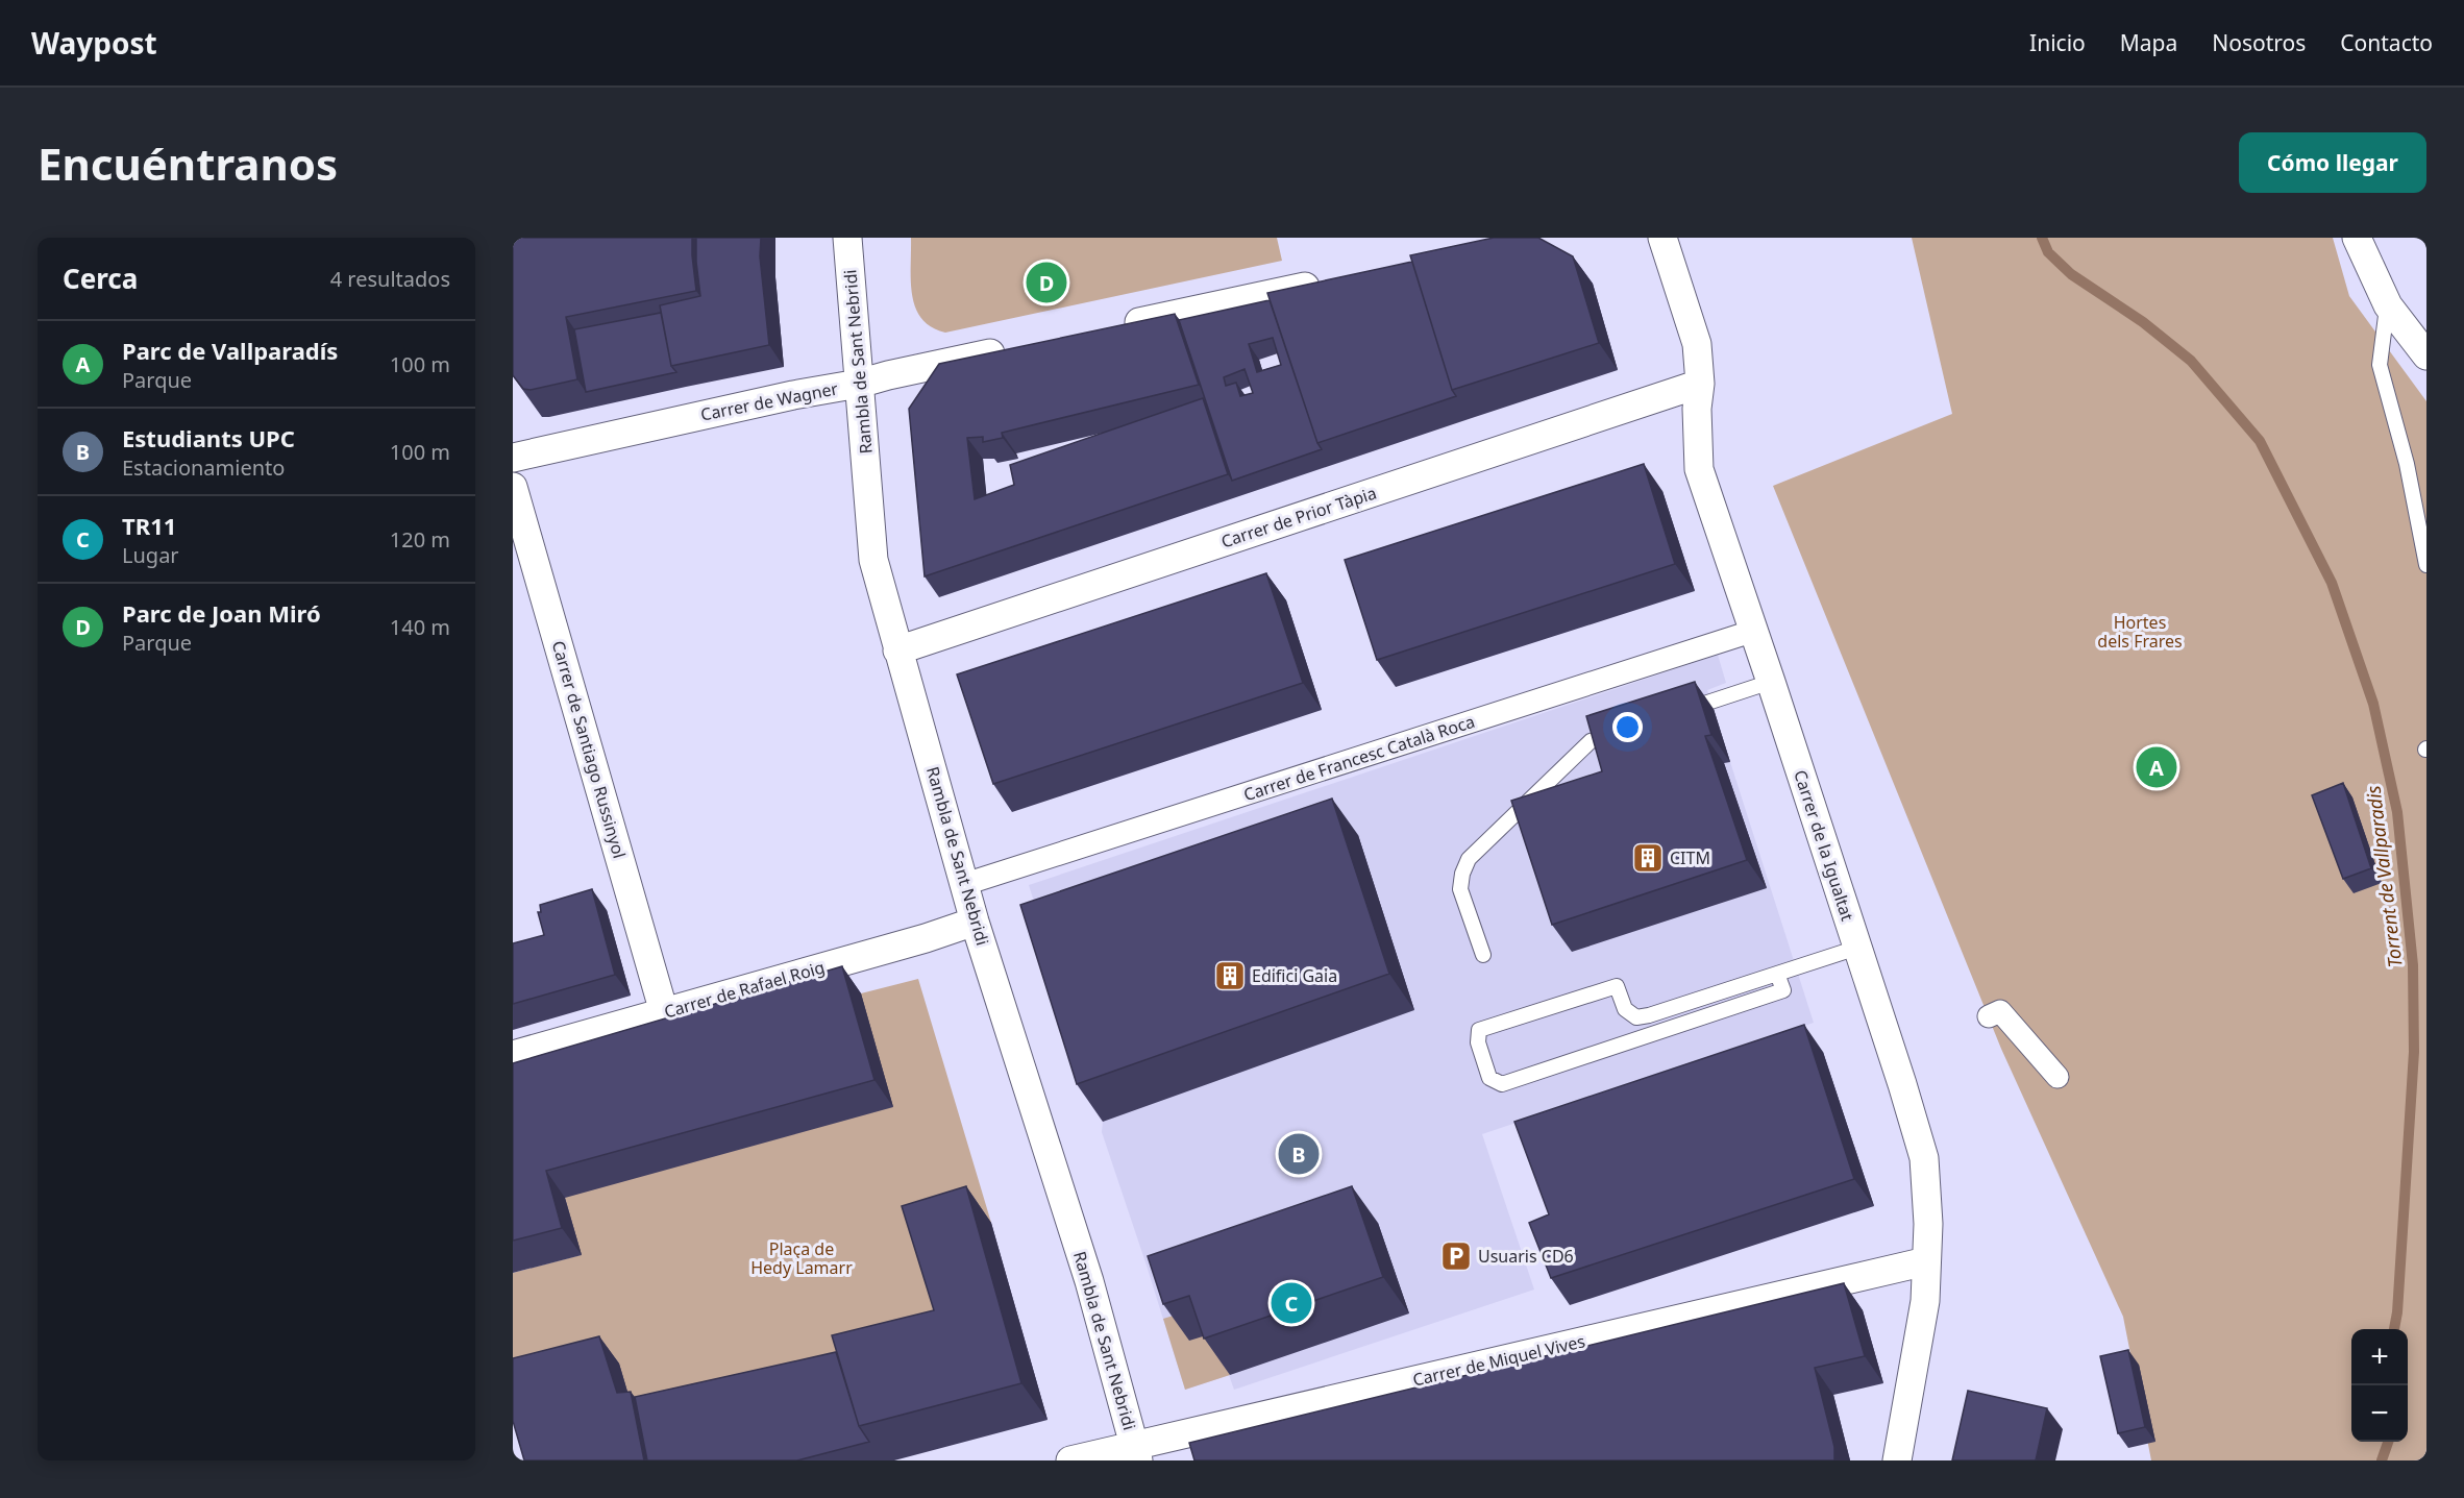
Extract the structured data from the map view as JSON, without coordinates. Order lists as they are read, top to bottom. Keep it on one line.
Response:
{"streets":{"street":["Rambla de Sant Nebridi","Carrer de Wagner","Carrer de Prior Tàpia","Carrer de Santiago Russinyol","Carrer de Francesc Català Roca","Carrer de la Igualtat","Carrer de Rafael Roig","Carrer de Miquel Vives"]},"crossings":[["Rambla de Sant Nebridi","Carrer de Wagner"],["Rambla de Sant Nebridi","Carrer de Prior Tàpia"],["Rambla de Sant Nebridi","Carrer de Francesc Català Roca"],["Rambla de Sant Nebridi","Carrer de Rafael Roig"],["Rambla de Sant Nebridi","Carrer de Miquel Vives"],["Carrer de Prior Tàpia","Carrer de la Igualtat"],["Carrer de Santiago Russinyol","Carrer de Rafael Roig"],["Carrer de Francesc Català Roca","Carrer de la Igualtat"],["Carrer de la Igualtat","Carrer de Miquel Vives"]],"water":["Torrent de Vallparadis"],"parks":["Hortes dels Frares","Plaça de Hedy Lamarr"],"places":{"building":["CITM","Edifici Gaia"],"parking":["Usuaris CD6"]},"page":{"header":"Waypost","nav":["Inicio","Mapa","Nosotros","Contacto"],"buttons":"Cómo llegar","title":"Encuéntranos","heading":["Cerca","4 resultados"],"pins":["D","A","B","C"],"list":[{"mark":"A","name":"Parc de Vallparadís","note":"Parque","value":"100 m"},{"mark":"B","name":"Estudiants UPC","note":"Estacionamiento","value":"100 m"},{"mark":"C","name":"TR11","note":"Lugar","value":"120 m"},{"mark":"D","name":"Parc de Joan Miró","note":"Parque","value":"140 m"}],"map_buttons":["+","−"]}}
